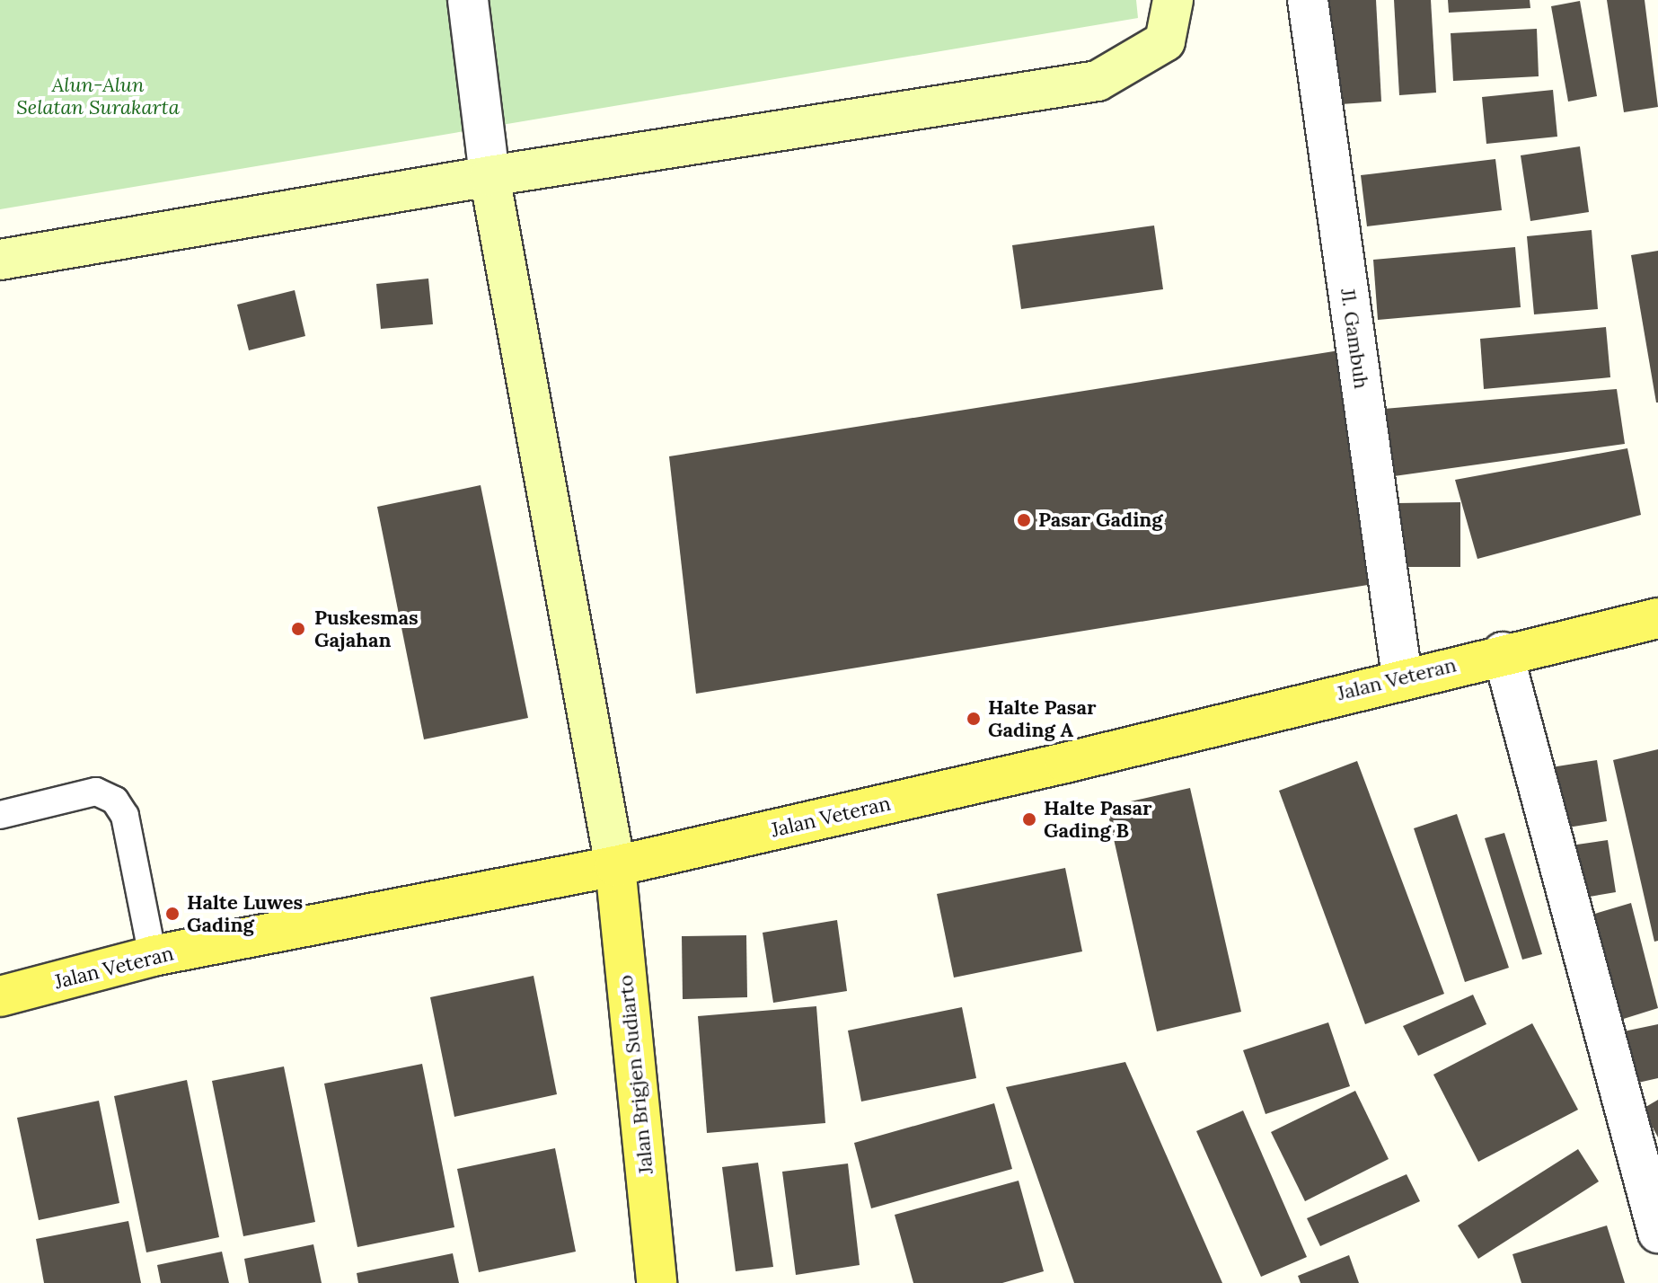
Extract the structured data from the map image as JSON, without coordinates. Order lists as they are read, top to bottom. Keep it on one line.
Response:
{"streets":{"main road":["Jalan Veteran","Jalan Brigjen Sudiarto"],"street":["Jl. Gambuh"]},"crossings":[["Jl. Gambuh","Jalan Veteran"],["Jalan Veteran","Jalan Brigjen Sudiarto"]],"parks":["Alun-Alun Selatan Surakarta"],"places":["Pasar Gading","Puskesmas Gajahan","Halte Pasar Gading A","Halte Pasar Gading B","Halte Luwes Gading"]}
